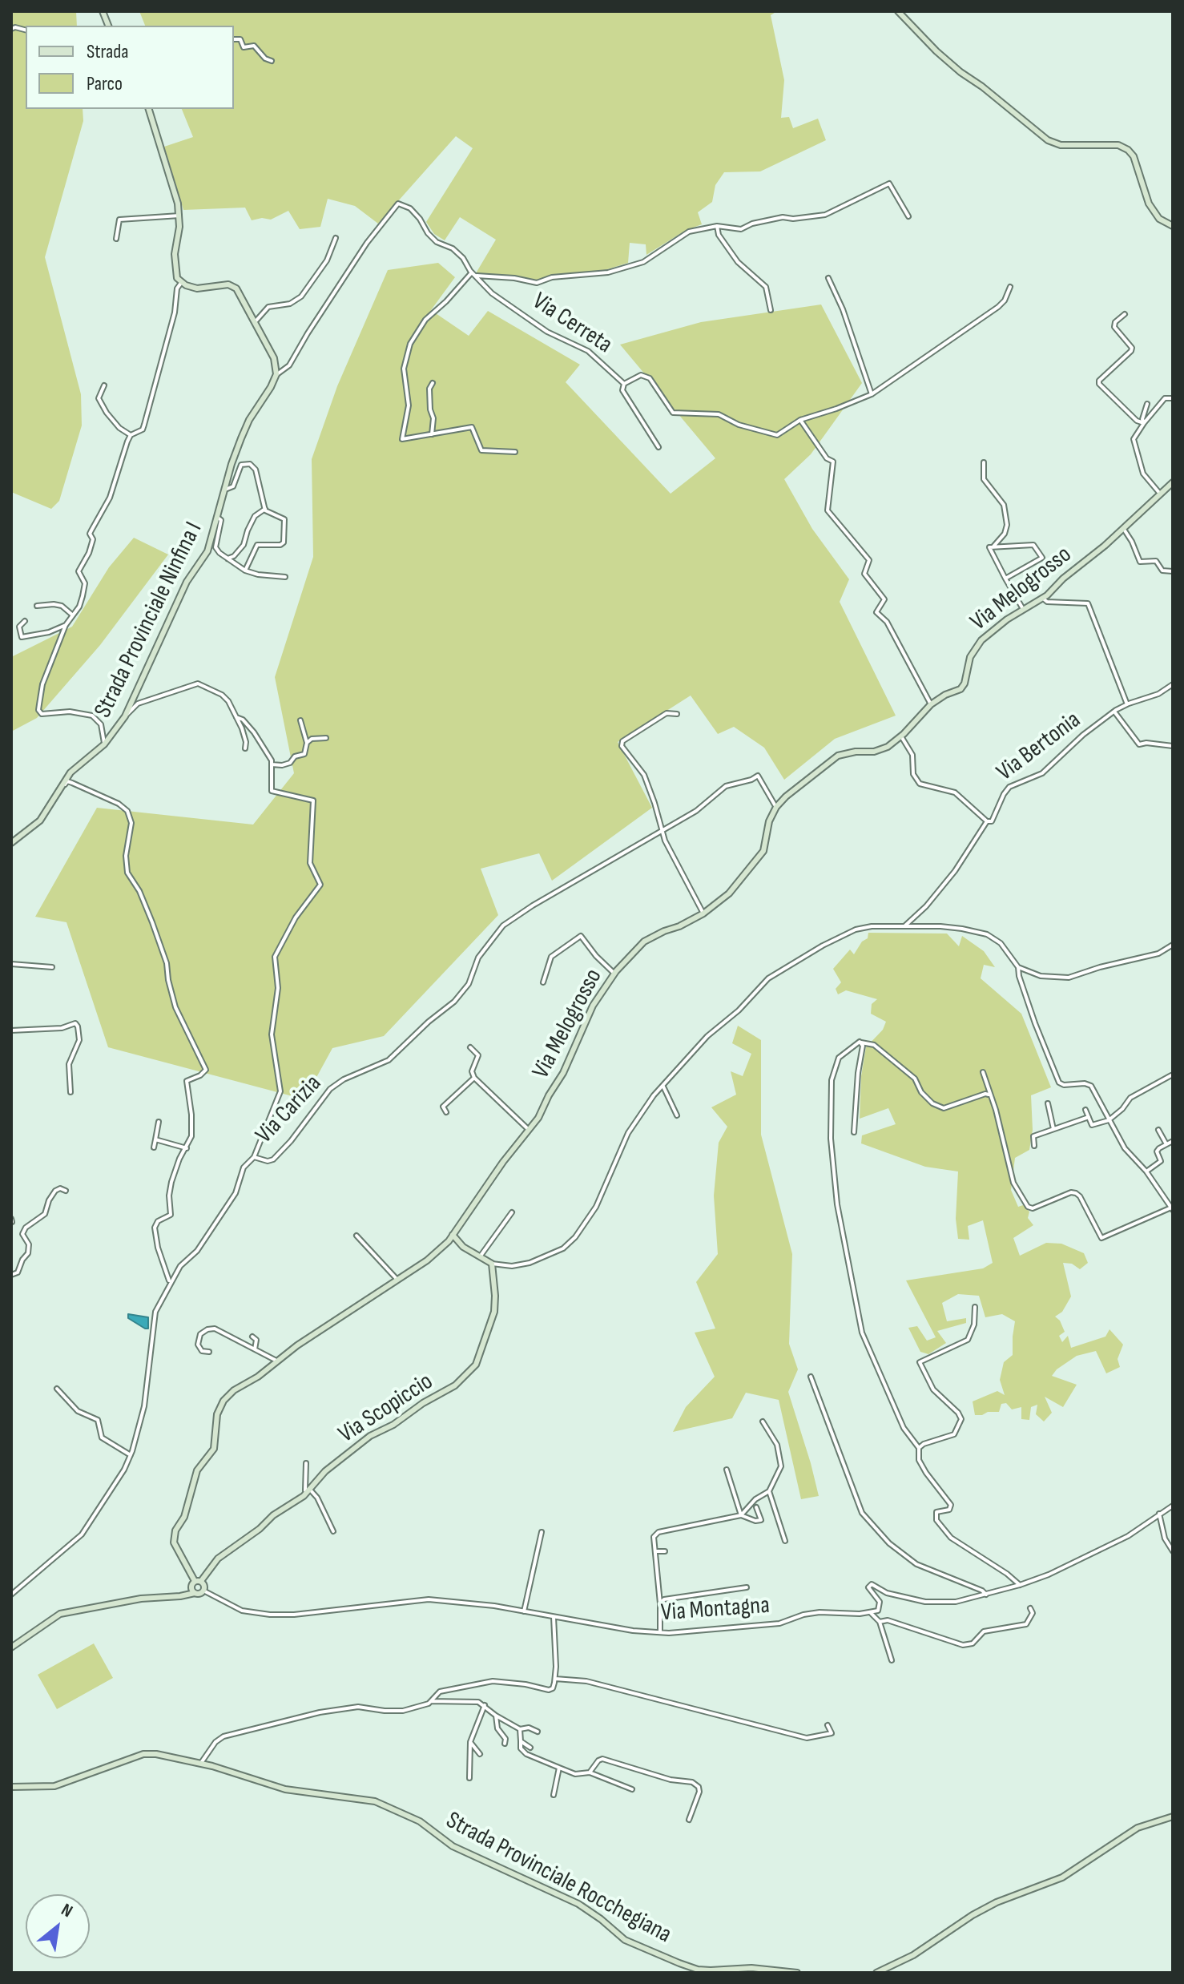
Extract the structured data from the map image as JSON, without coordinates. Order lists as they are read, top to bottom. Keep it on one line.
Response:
{"streets":{"street":["Via Cerreta","Via Melogrosso","Strada Provinciale Ninfina I","Via Bertonia","Via Carizia","Via Scopiccio","Via Montagna","Strada Provinciale Rocchegiana"]},"crossings":[["Via Cerreta","Strada Provinciale Ninfina I"],["Via Melogrosso","Via Carizia"],["Via Melogrosso","Via Scopiccio"],["Via Melogrosso","Via Montagna"],["Via Scopiccio","Via Montagna"]],"legend":["Strada","Parco"],"north":"top right"}
